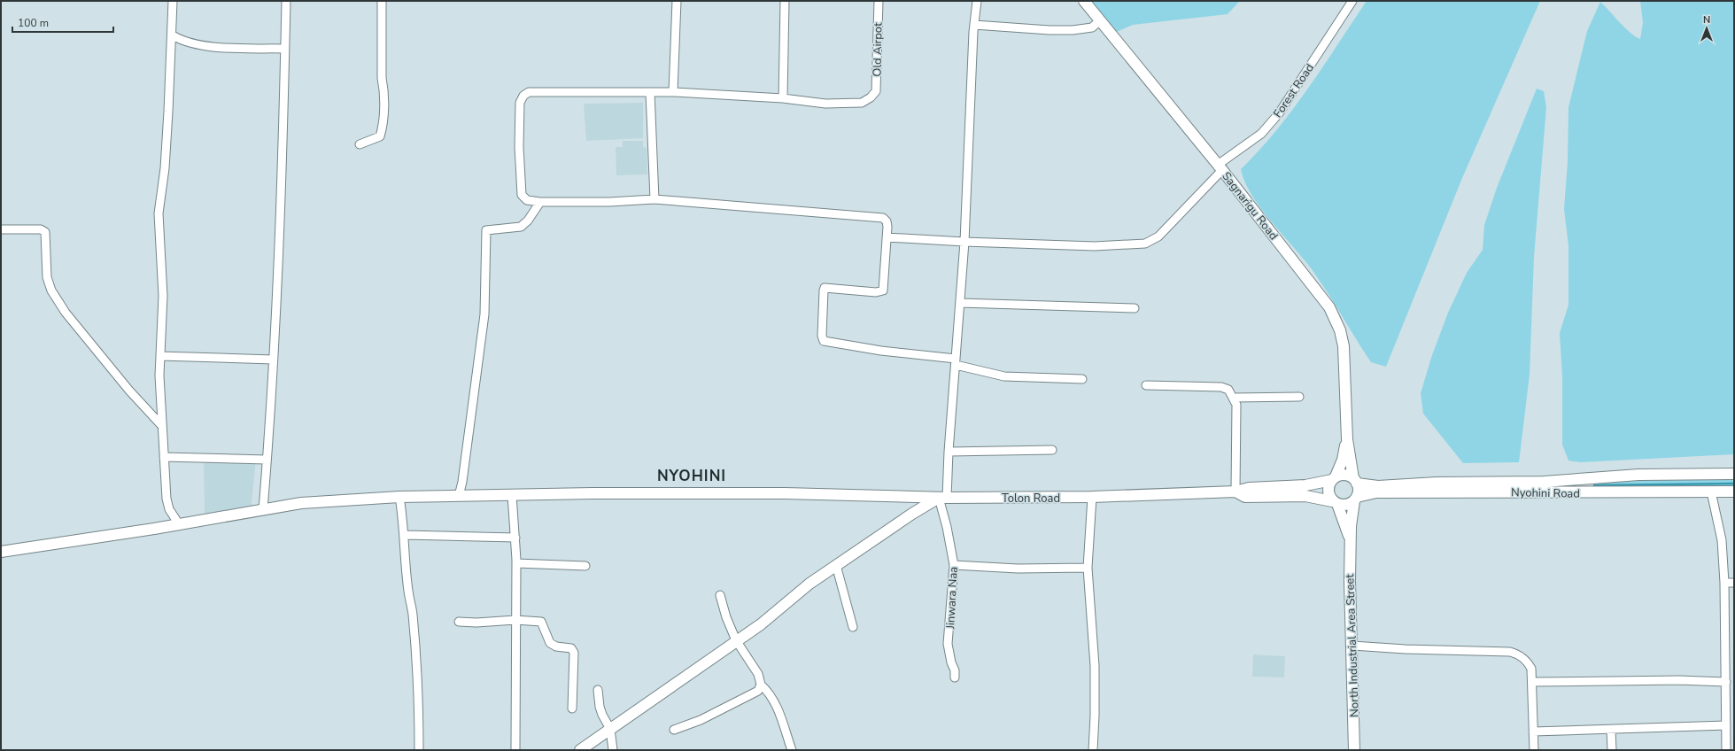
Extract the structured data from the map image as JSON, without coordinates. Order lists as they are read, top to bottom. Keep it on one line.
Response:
{"streets":{"main road":["Sagnarigu Road","Nyohini Road","Tolon Road","North Industrial Area Street"],"street":["Old Airpot","Forest Road","Jinwara Naa"]},"crossings":[["Forest Road","Sagnarigu Road"],["Forest Road","Jinwara Naa"],["Sagnarigu Road","Nyohini Road"],["Sagnarigu Road","North Industrial Area Street"],["Nyohini Road","North Industrial Area Street"],["Tolon Road","Jinwara Naa"]],"districts":["NYOHINI"],"scale_bar":"100 m","north":"top"}
